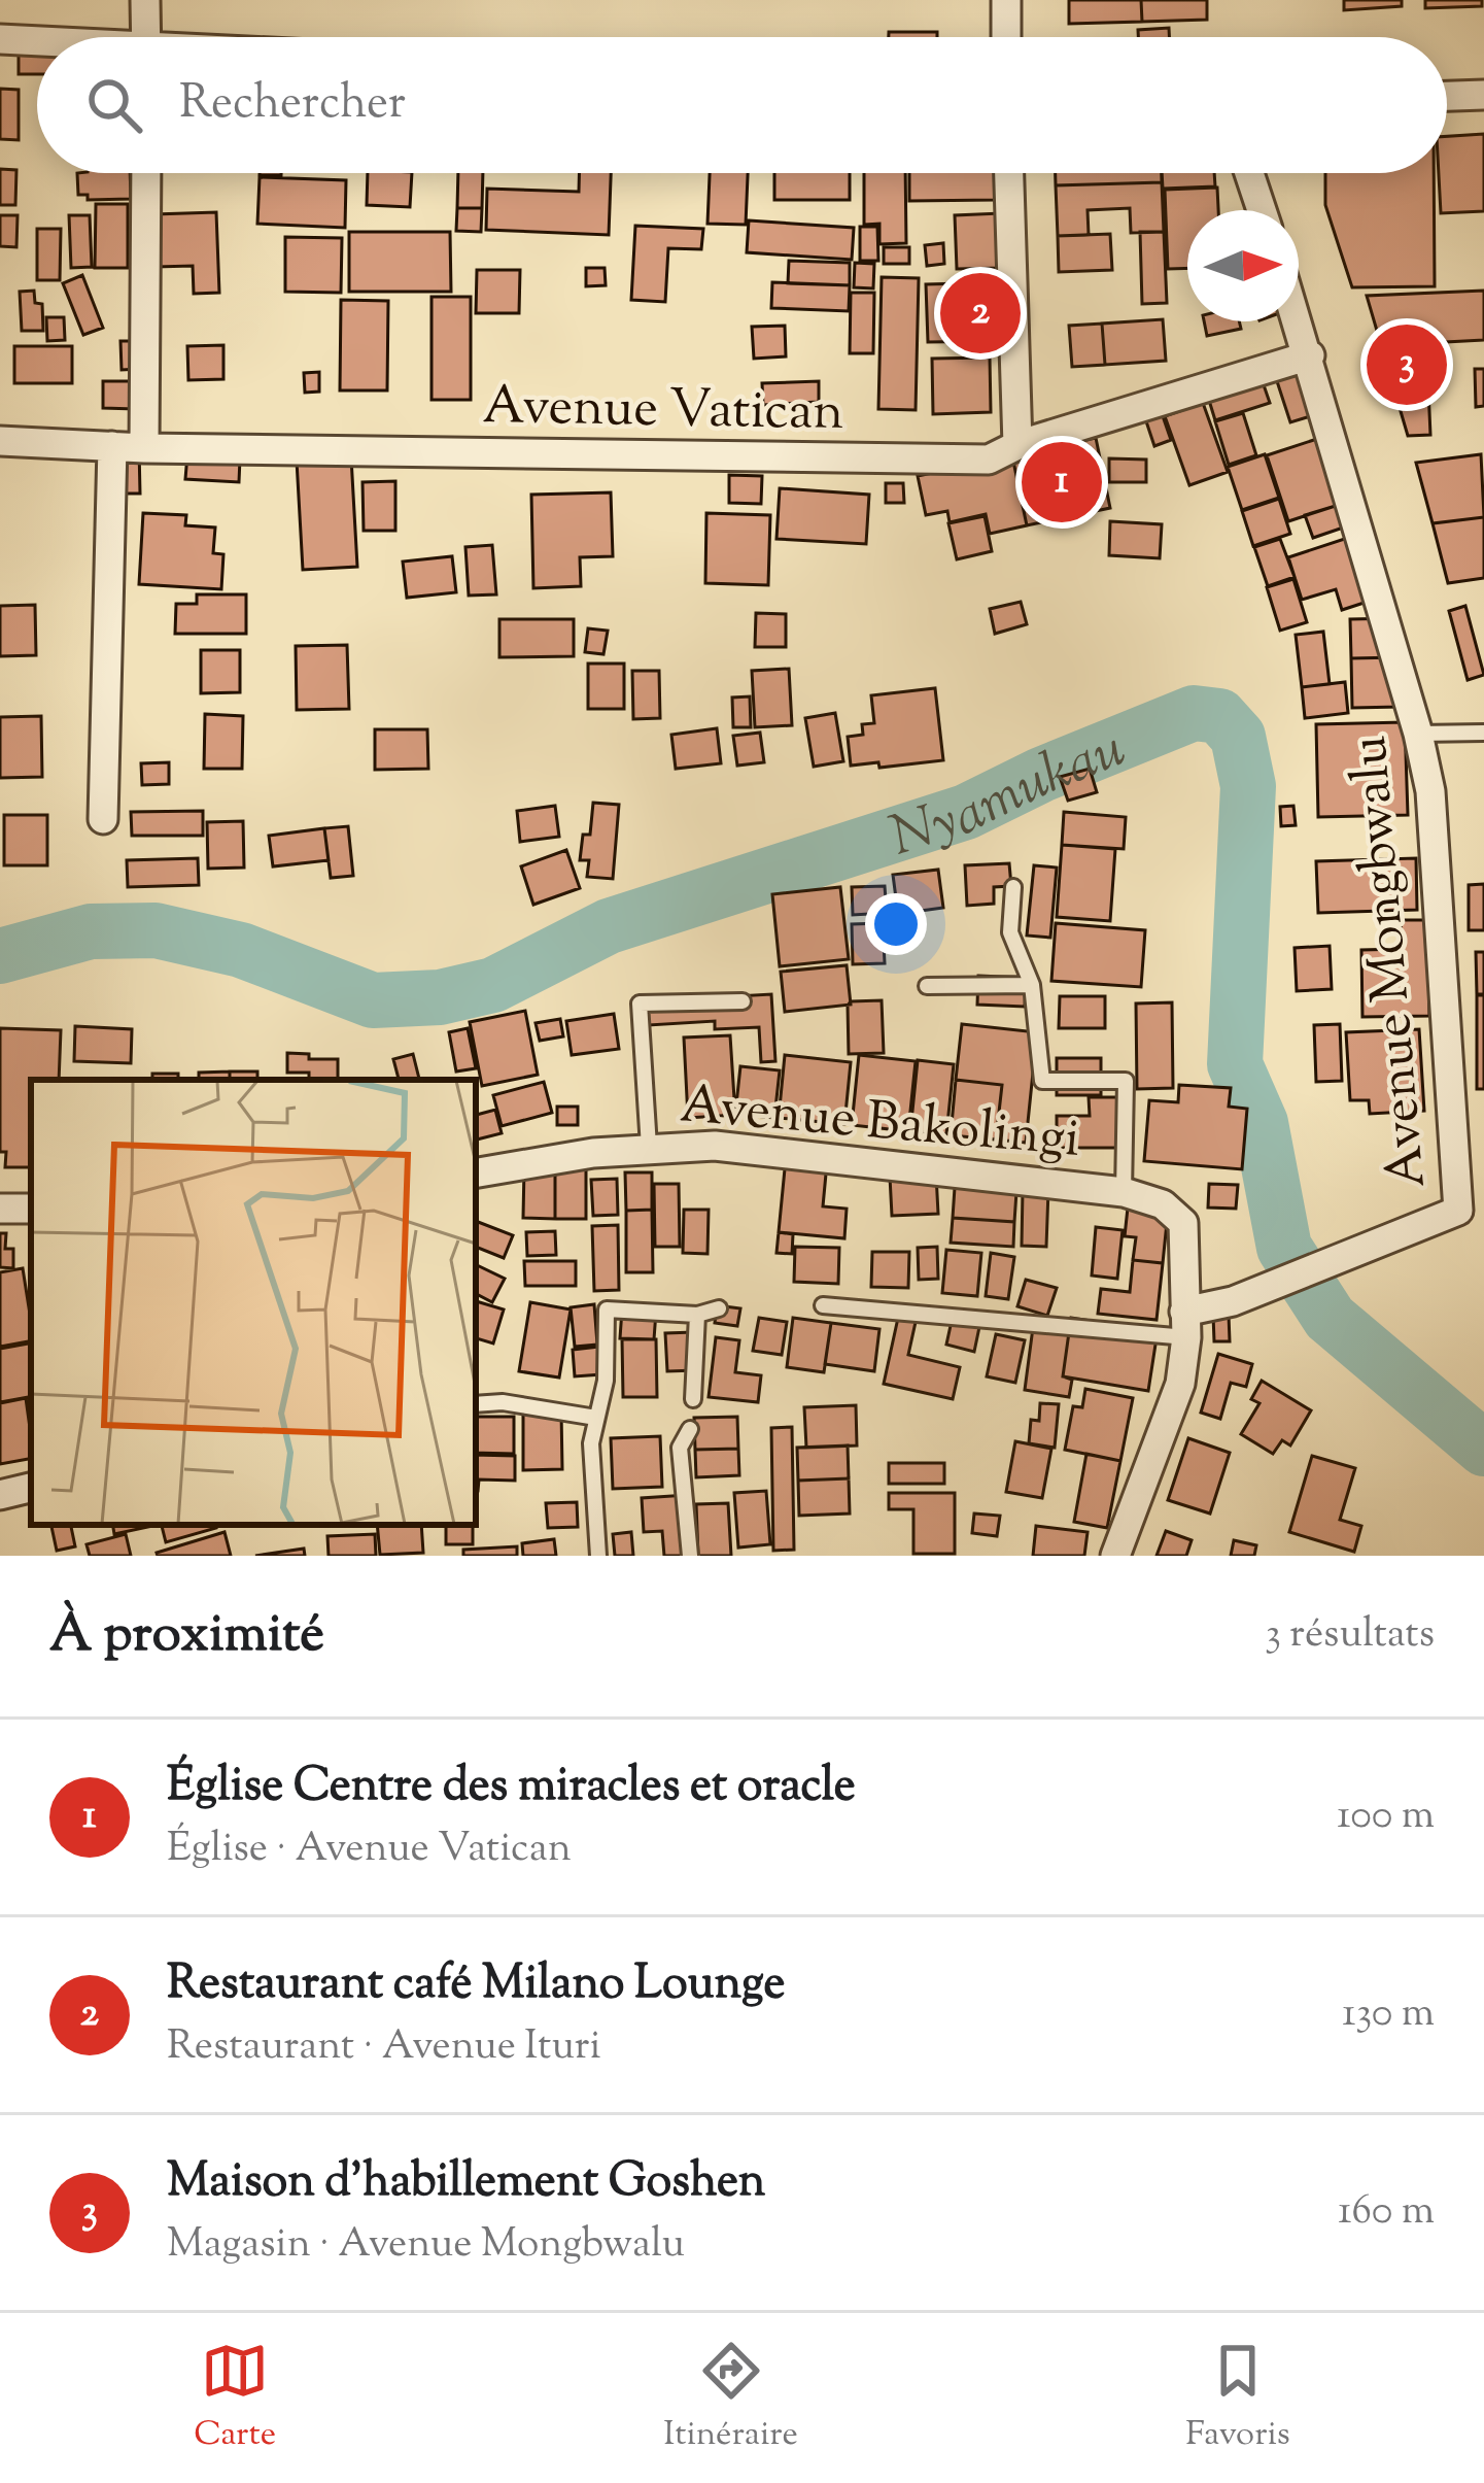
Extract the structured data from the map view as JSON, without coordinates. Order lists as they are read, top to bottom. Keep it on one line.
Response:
{"streets":{"street":["Avenue Vatican","Avenue Mongbwalu","Avenue Bakolingi"]},"crossings":[["Avenue Vatican","Avenue Mongbwalu"],["Avenue Mongbwalu","Avenue Bakolingi"]],"water":["Nyamukau"],"north":"right","page":{"search":"Rechercher","pins":["2","3","1"],"heading":["À proximité","3 résultats"],"list":[{"mark":"1","name":"Église Centre des miracles et oracle","note":"Église · Avenue Vatican","value":"100 m"},{"mark":"2","name":"Restaurant café Milano Lounge","note":"Restaurant · Avenue Ituri","value":"130 m"},{"mark":"3","name":"Maison d'habillement Goshen","note":"Magasin · Avenue Mongbwalu","value":"160 m"}],"nav":["Carte","Itinéraire","Favoris"]}}
